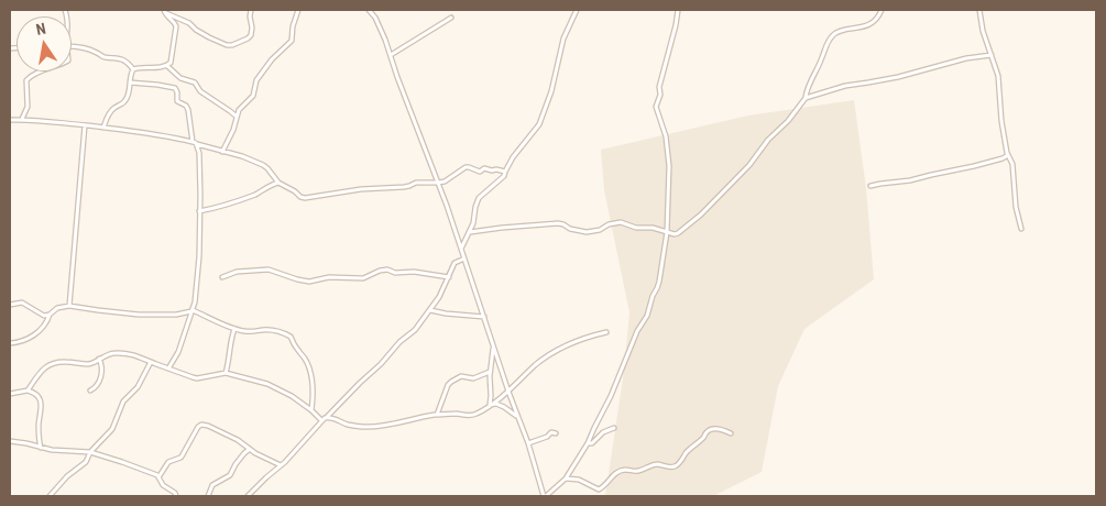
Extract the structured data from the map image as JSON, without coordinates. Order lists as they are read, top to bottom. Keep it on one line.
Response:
{"north":"top"}
